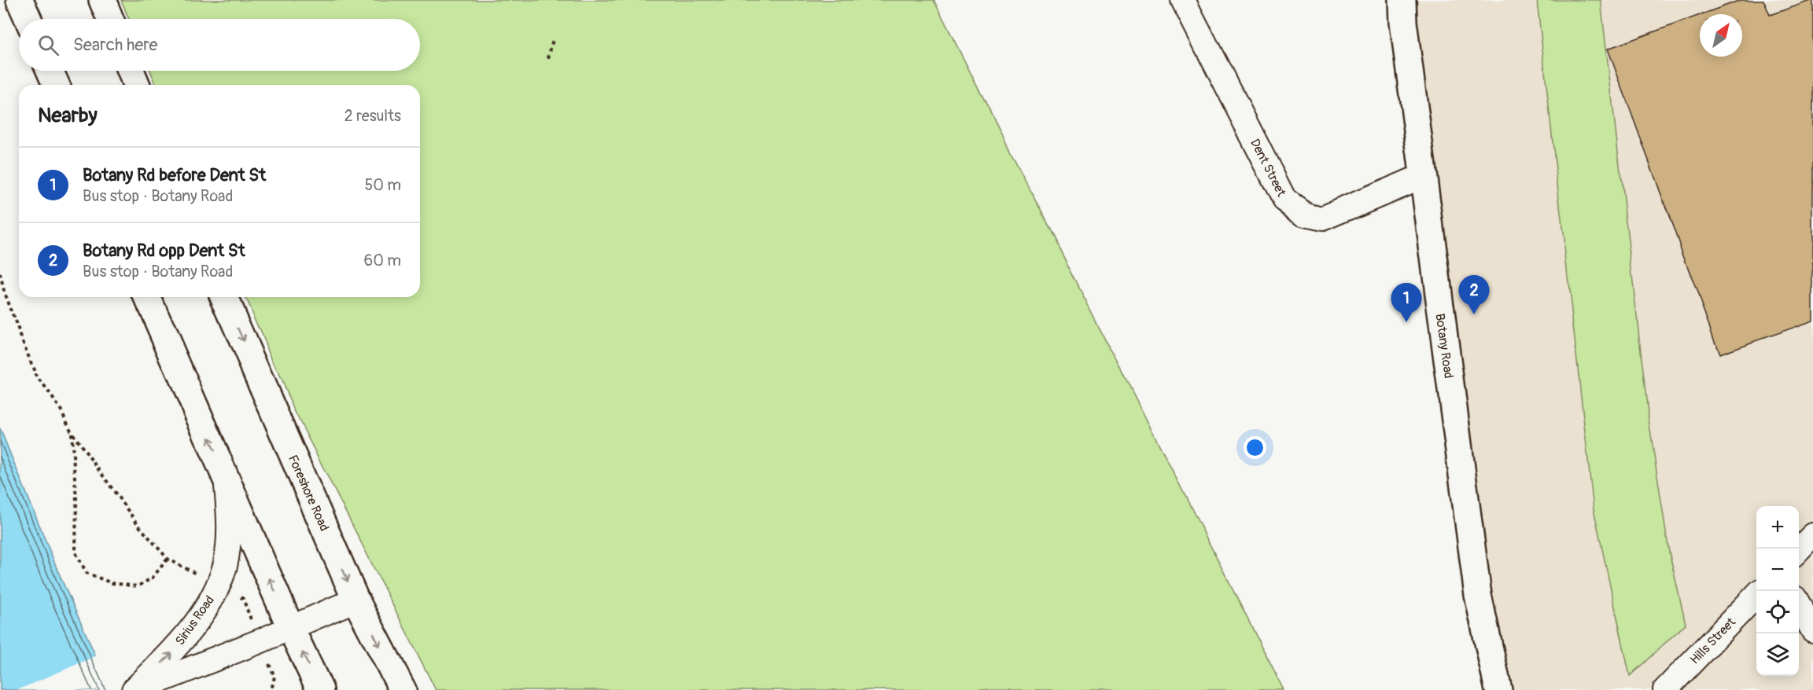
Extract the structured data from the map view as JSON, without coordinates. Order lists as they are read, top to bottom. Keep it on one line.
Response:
{"streets":{"main road":["Botany Road","Foreshore Road"],"street":["Dent Street","Sirius Road","Hills Street"]},"crossings":[["Dent Street","Botany Road"],["Foreshore Road","Sirius Road"]],"one_way":["Sirius Road"],"north":"top right","page":{"search":"Search here","heading":["Nearby","2 results"],"list":[{"mark":"1","name":"Botany Rd before Dent St","note":"Bus stop · Botany Road","value":"50 m"},{"mark":"2","name":"Botany Rd opp Dent St","note":"Bus stop · Botany Road","value":"60 m"}],"pins":["2","1"],"map_buttons":["+","−"]}}
